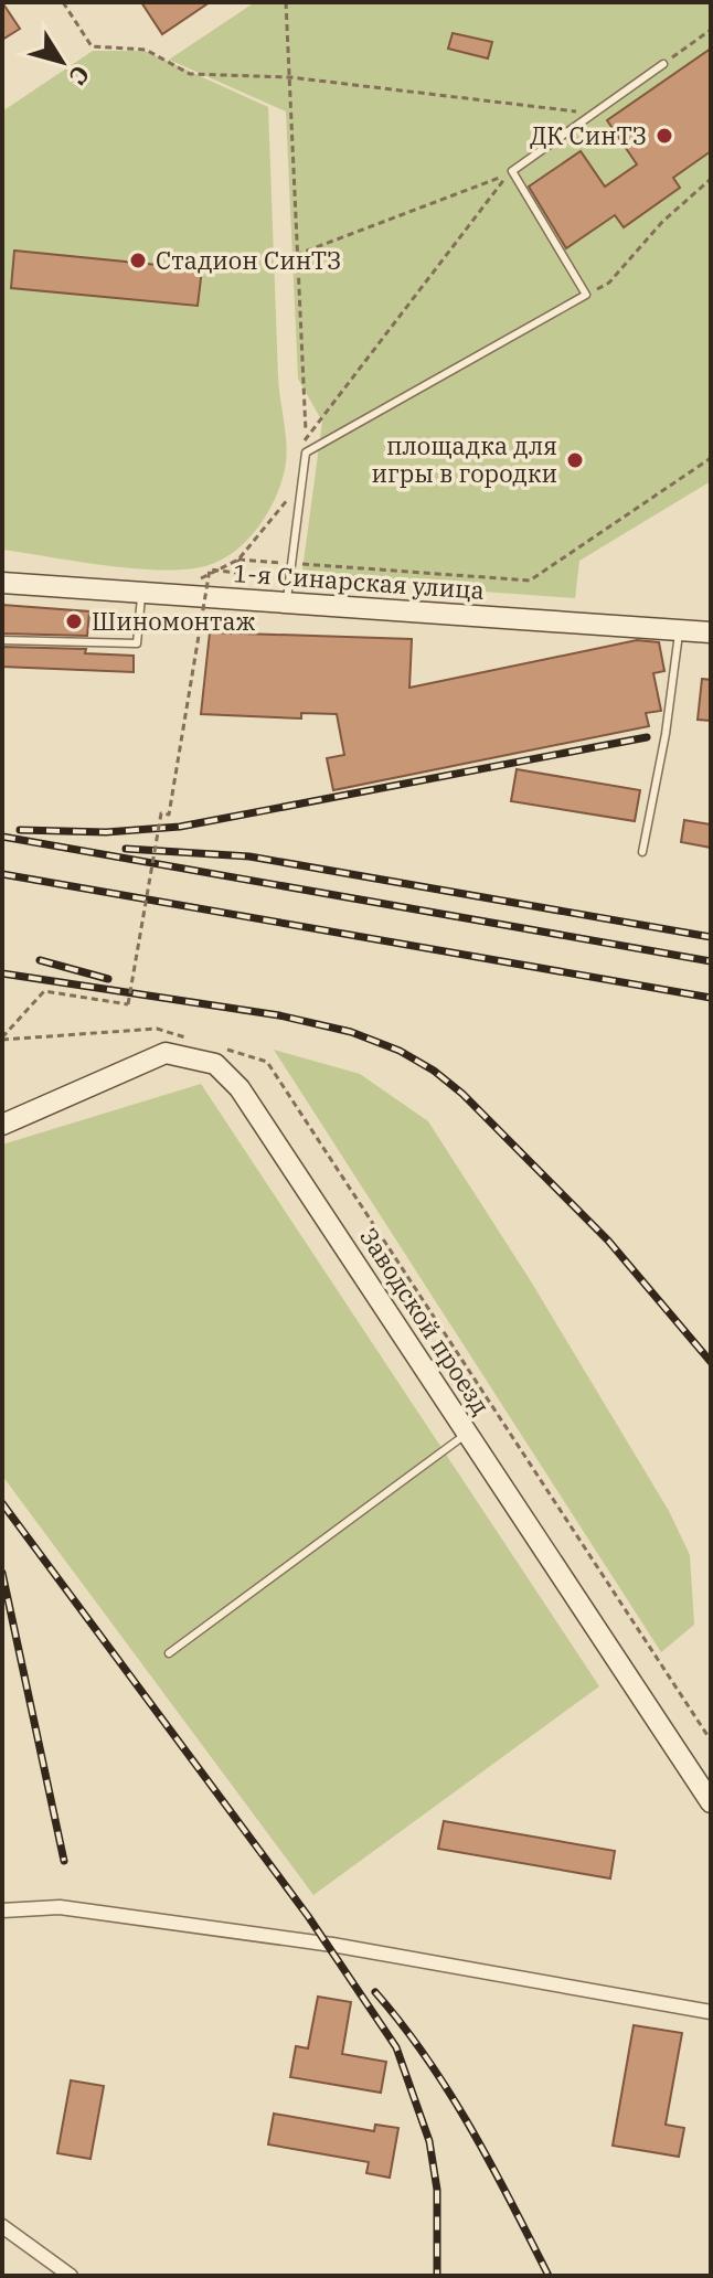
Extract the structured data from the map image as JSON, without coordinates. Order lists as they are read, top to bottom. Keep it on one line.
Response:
{"streets":{"street":["1-я Синарская улица","Заводской проезд"]},"places":["ДК СинТЗ","Стадион СинТЗ","площадка для игры в городки","Шиномонтаж"],"north":"bottom right"}
